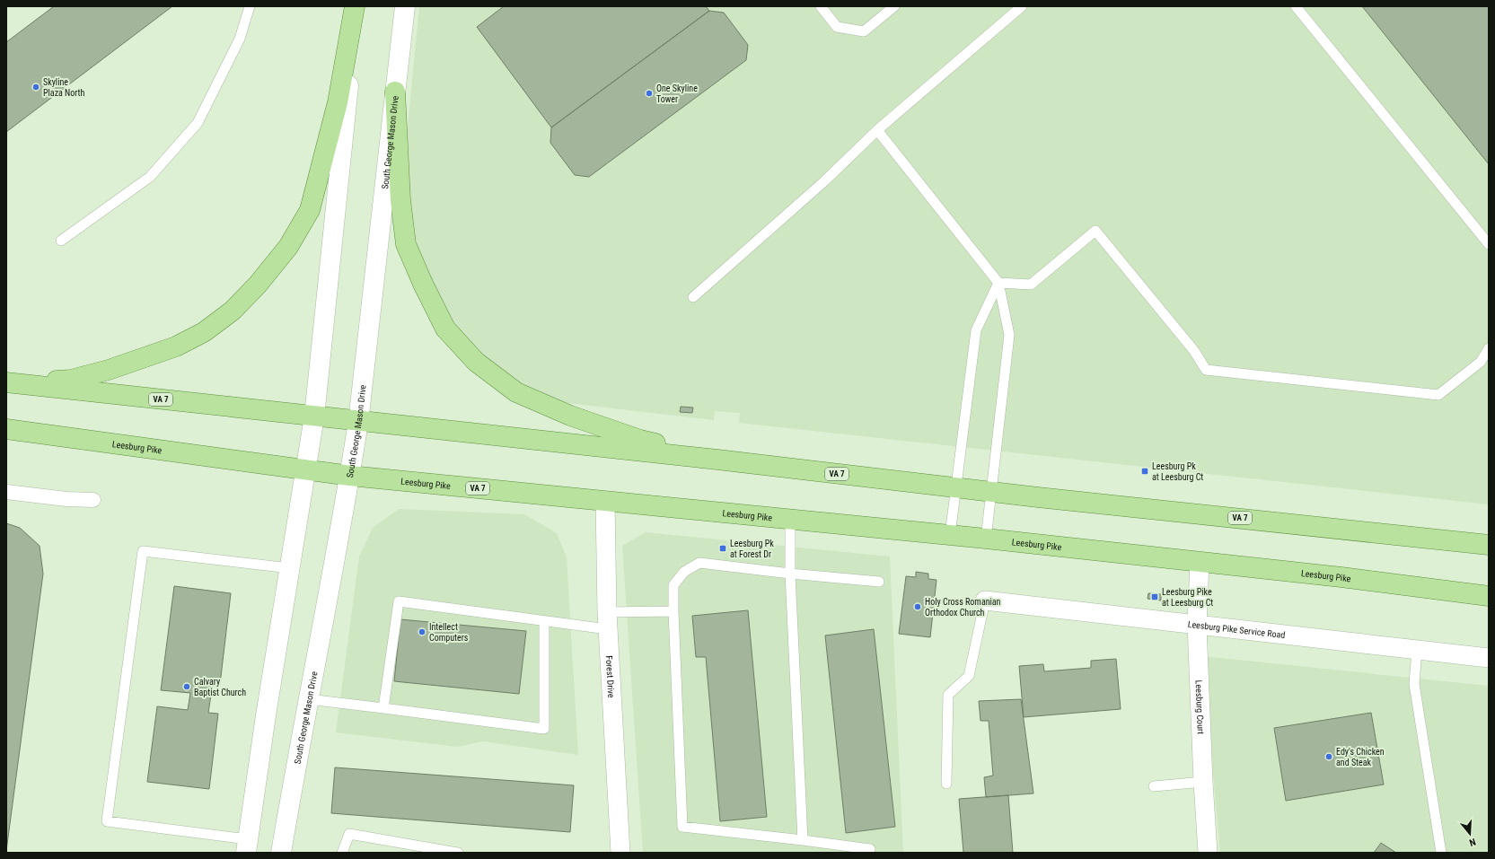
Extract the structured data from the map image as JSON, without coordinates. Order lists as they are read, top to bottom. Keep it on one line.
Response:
{"streets":{"main road":["South George Mason Drive","VA 7","Leesburg Pike"],"street":["Leesburg Pike Service Road","Forest Drive","Leesburg Court"]},"crossings":[["South George Mason Drive","VA 7"],["South George Mason Drive","Leesburg Pike"],["Leesburg Pike","Forest Drive"],["Leesburg Pike","Leesburg Court"],["Leesburg Pike Service Road","Leesburg Court"]],"places":{"other":["Skyline Plaza North","One Skyline Tower","Holy Cross Romanian Orthodox Church","Intellect Computers","Calvary Baptist Church","Edy's Chicken and Steak"],"transit":["Leesburg Pk at Leesburg Ct","Leesburg Pk at Forest Dr","Leesburg Pike at Leesburg Ct"]},"north":"bottom"}
